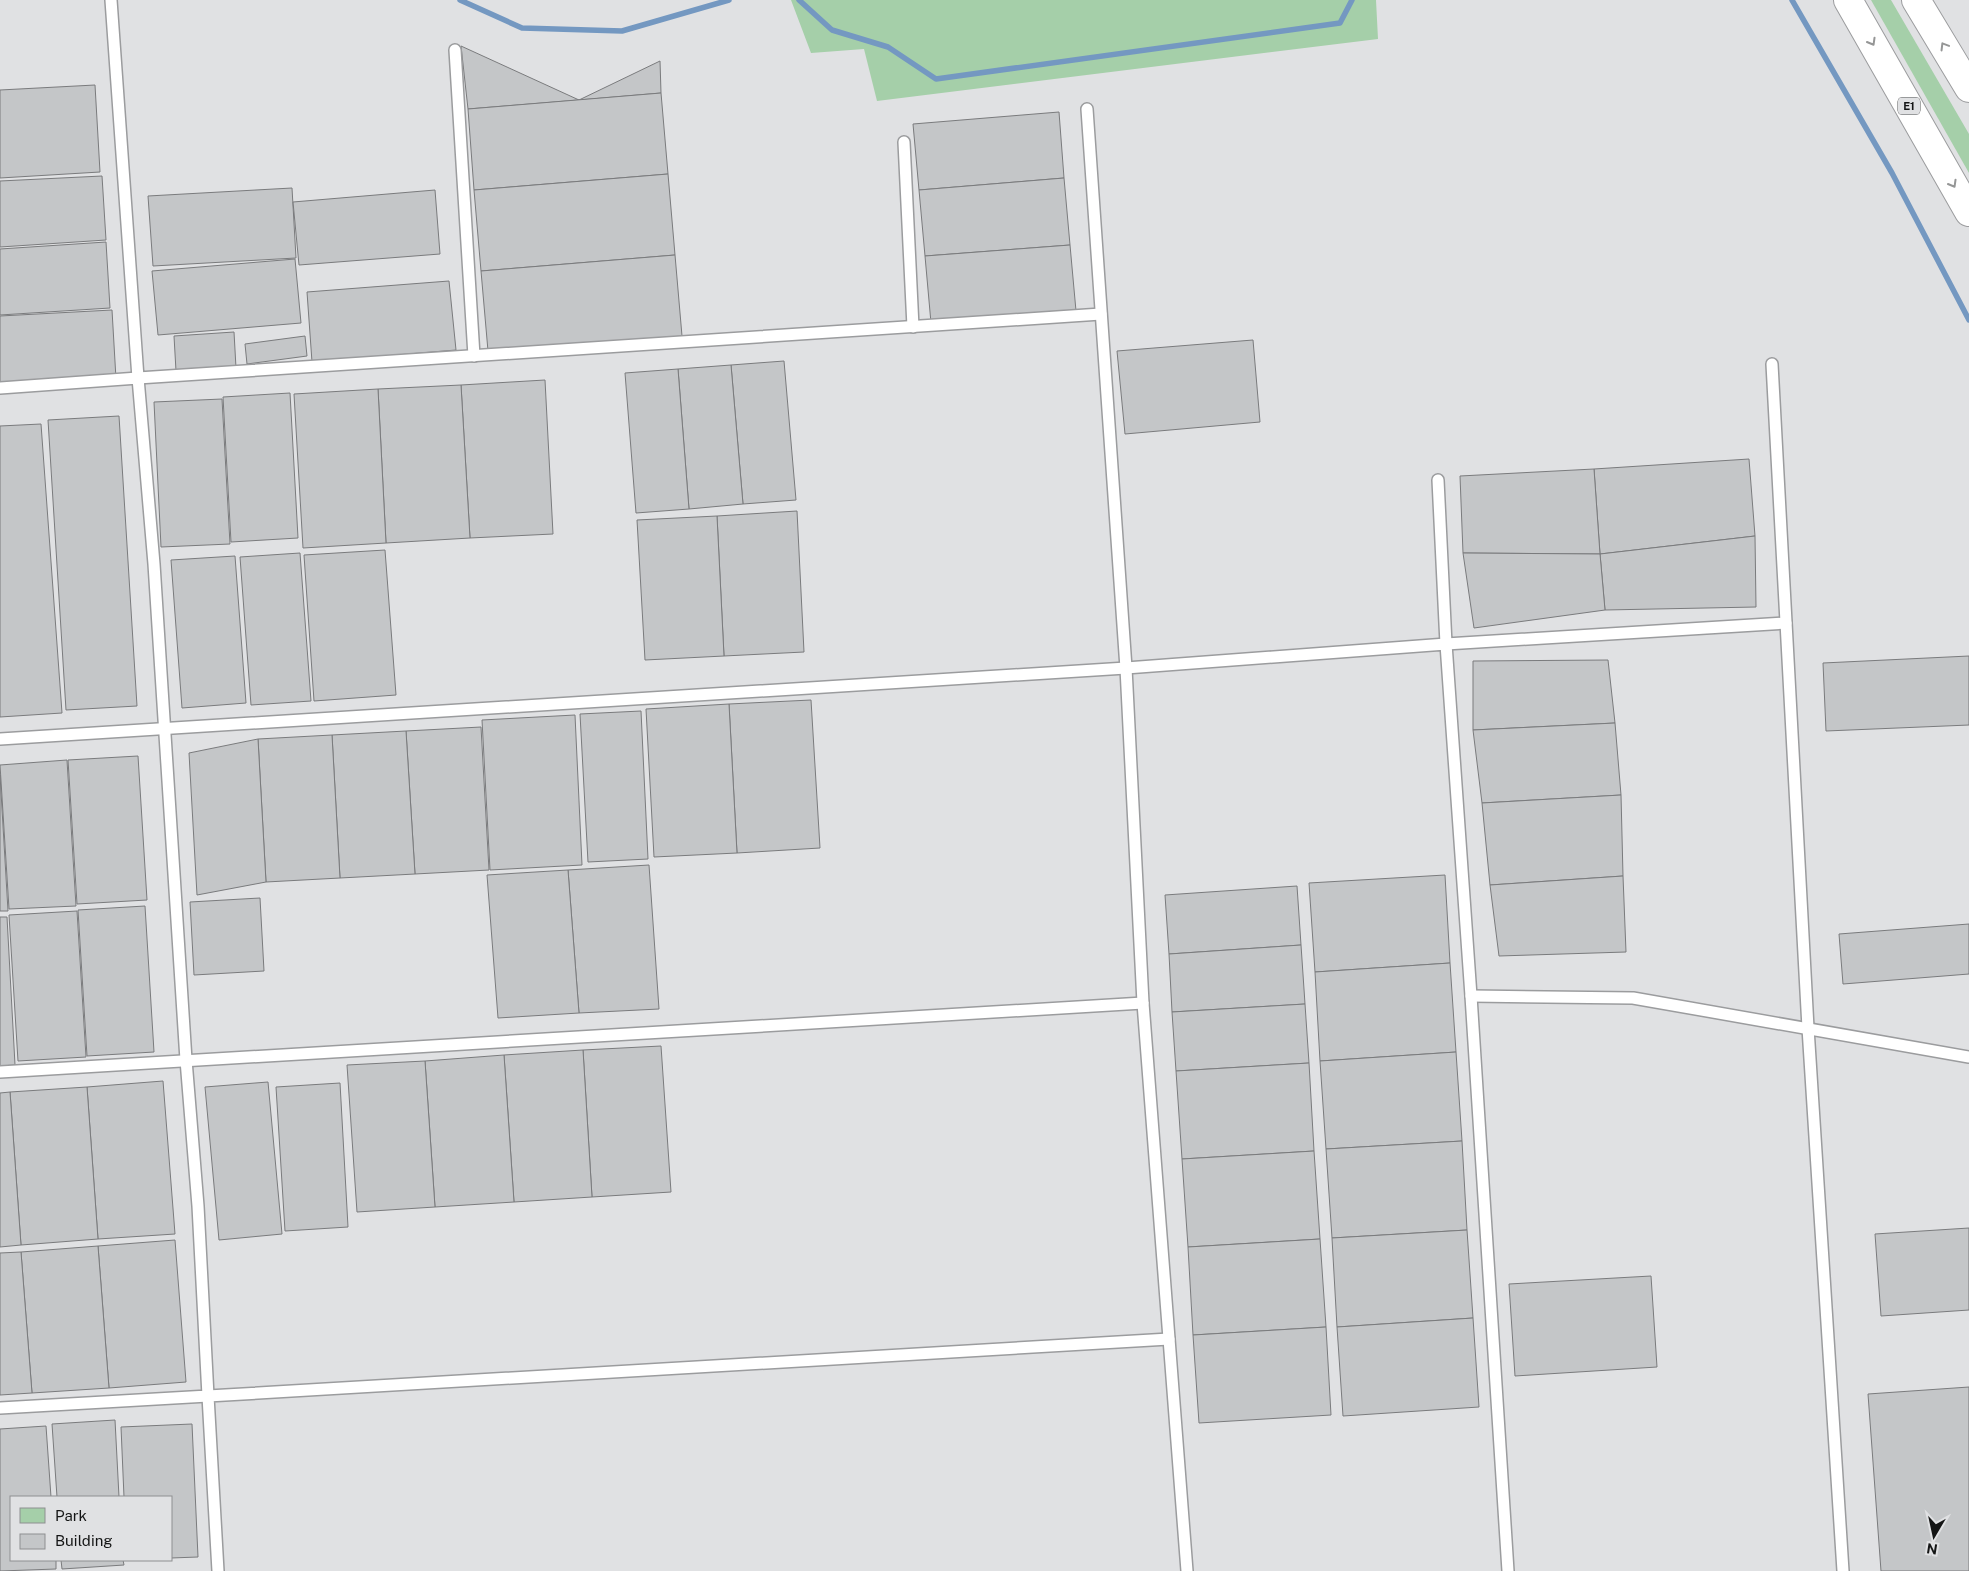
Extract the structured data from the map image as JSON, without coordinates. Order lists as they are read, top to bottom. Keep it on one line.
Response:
{"streets":{"highway":["E1"]},"legend":["Park","Building"],"north":"bottom"}
